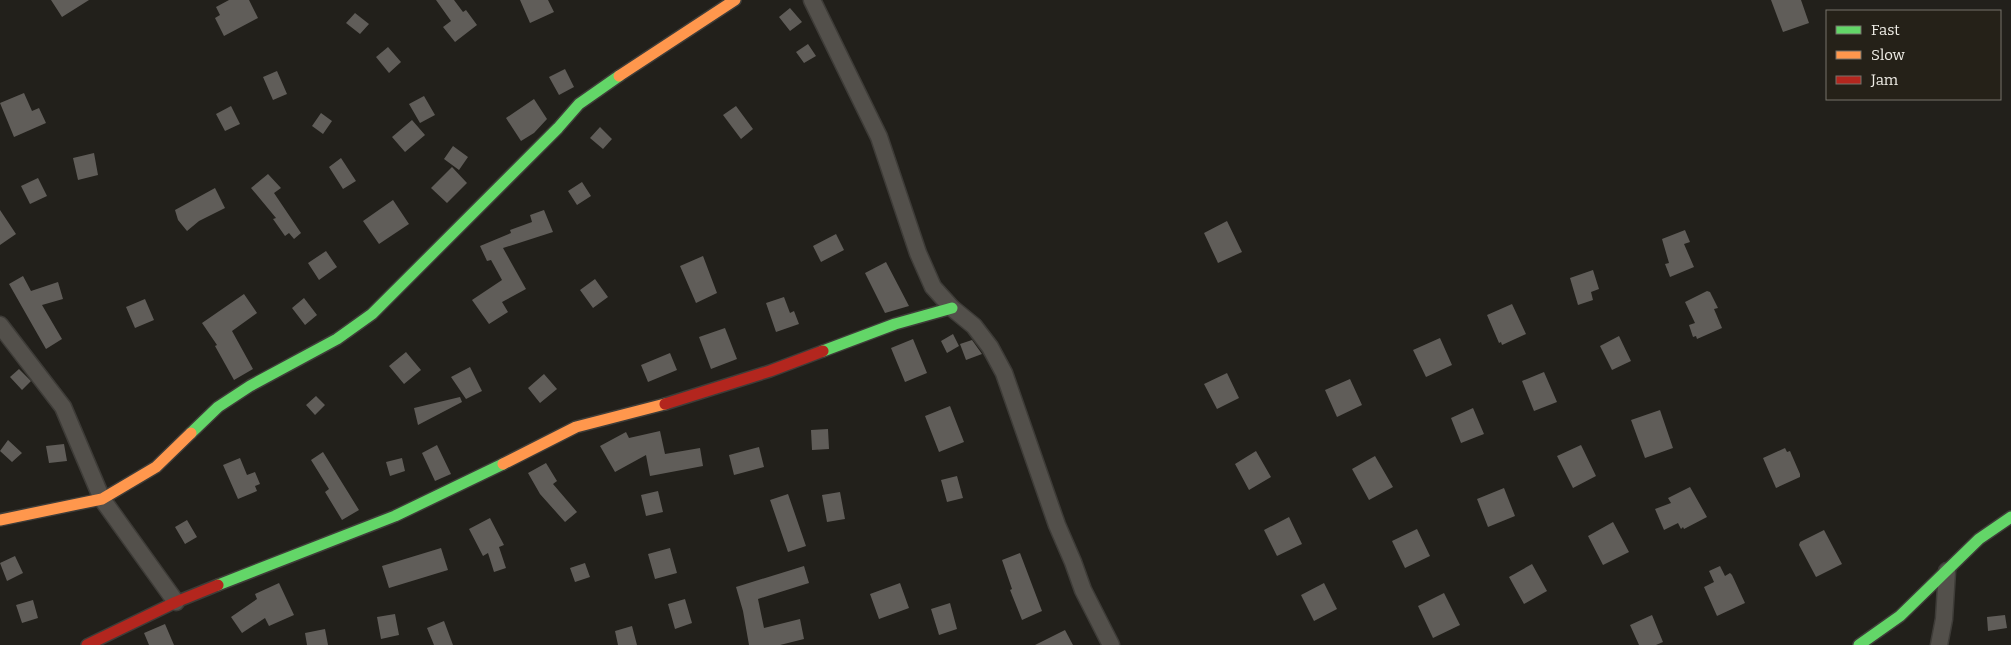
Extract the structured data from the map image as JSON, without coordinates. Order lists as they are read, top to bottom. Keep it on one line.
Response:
{"legend":["Fast","Slow","Jam"]}
